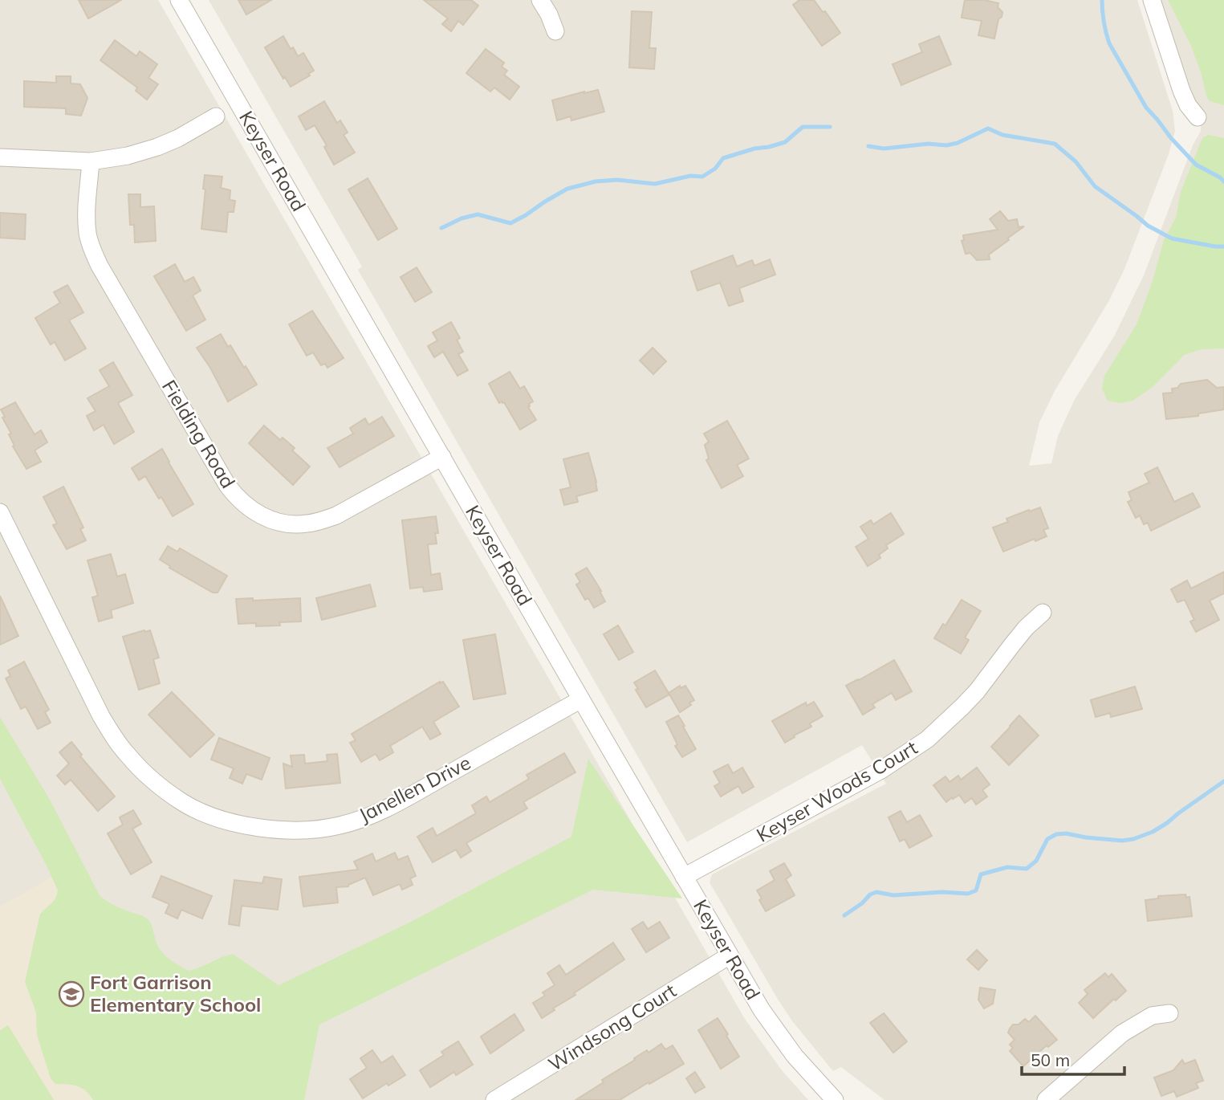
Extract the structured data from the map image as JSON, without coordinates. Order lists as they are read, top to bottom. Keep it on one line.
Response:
{"streets":{"street":["Keyser Road","Fielding Road","Janellen Drive","Keyser Woods Court","Windsong Court"]},"crossings":[["Keyser Road","Fielding Road"],["Keyser Road","Janellen Drive"],["Keyser Road","Keyser Woods Court"],["Keyser Road","Windsong Court"]],"places":{"school or university":["Fort Garrison Elementary School"]},"scale_bar":"50 m"}
